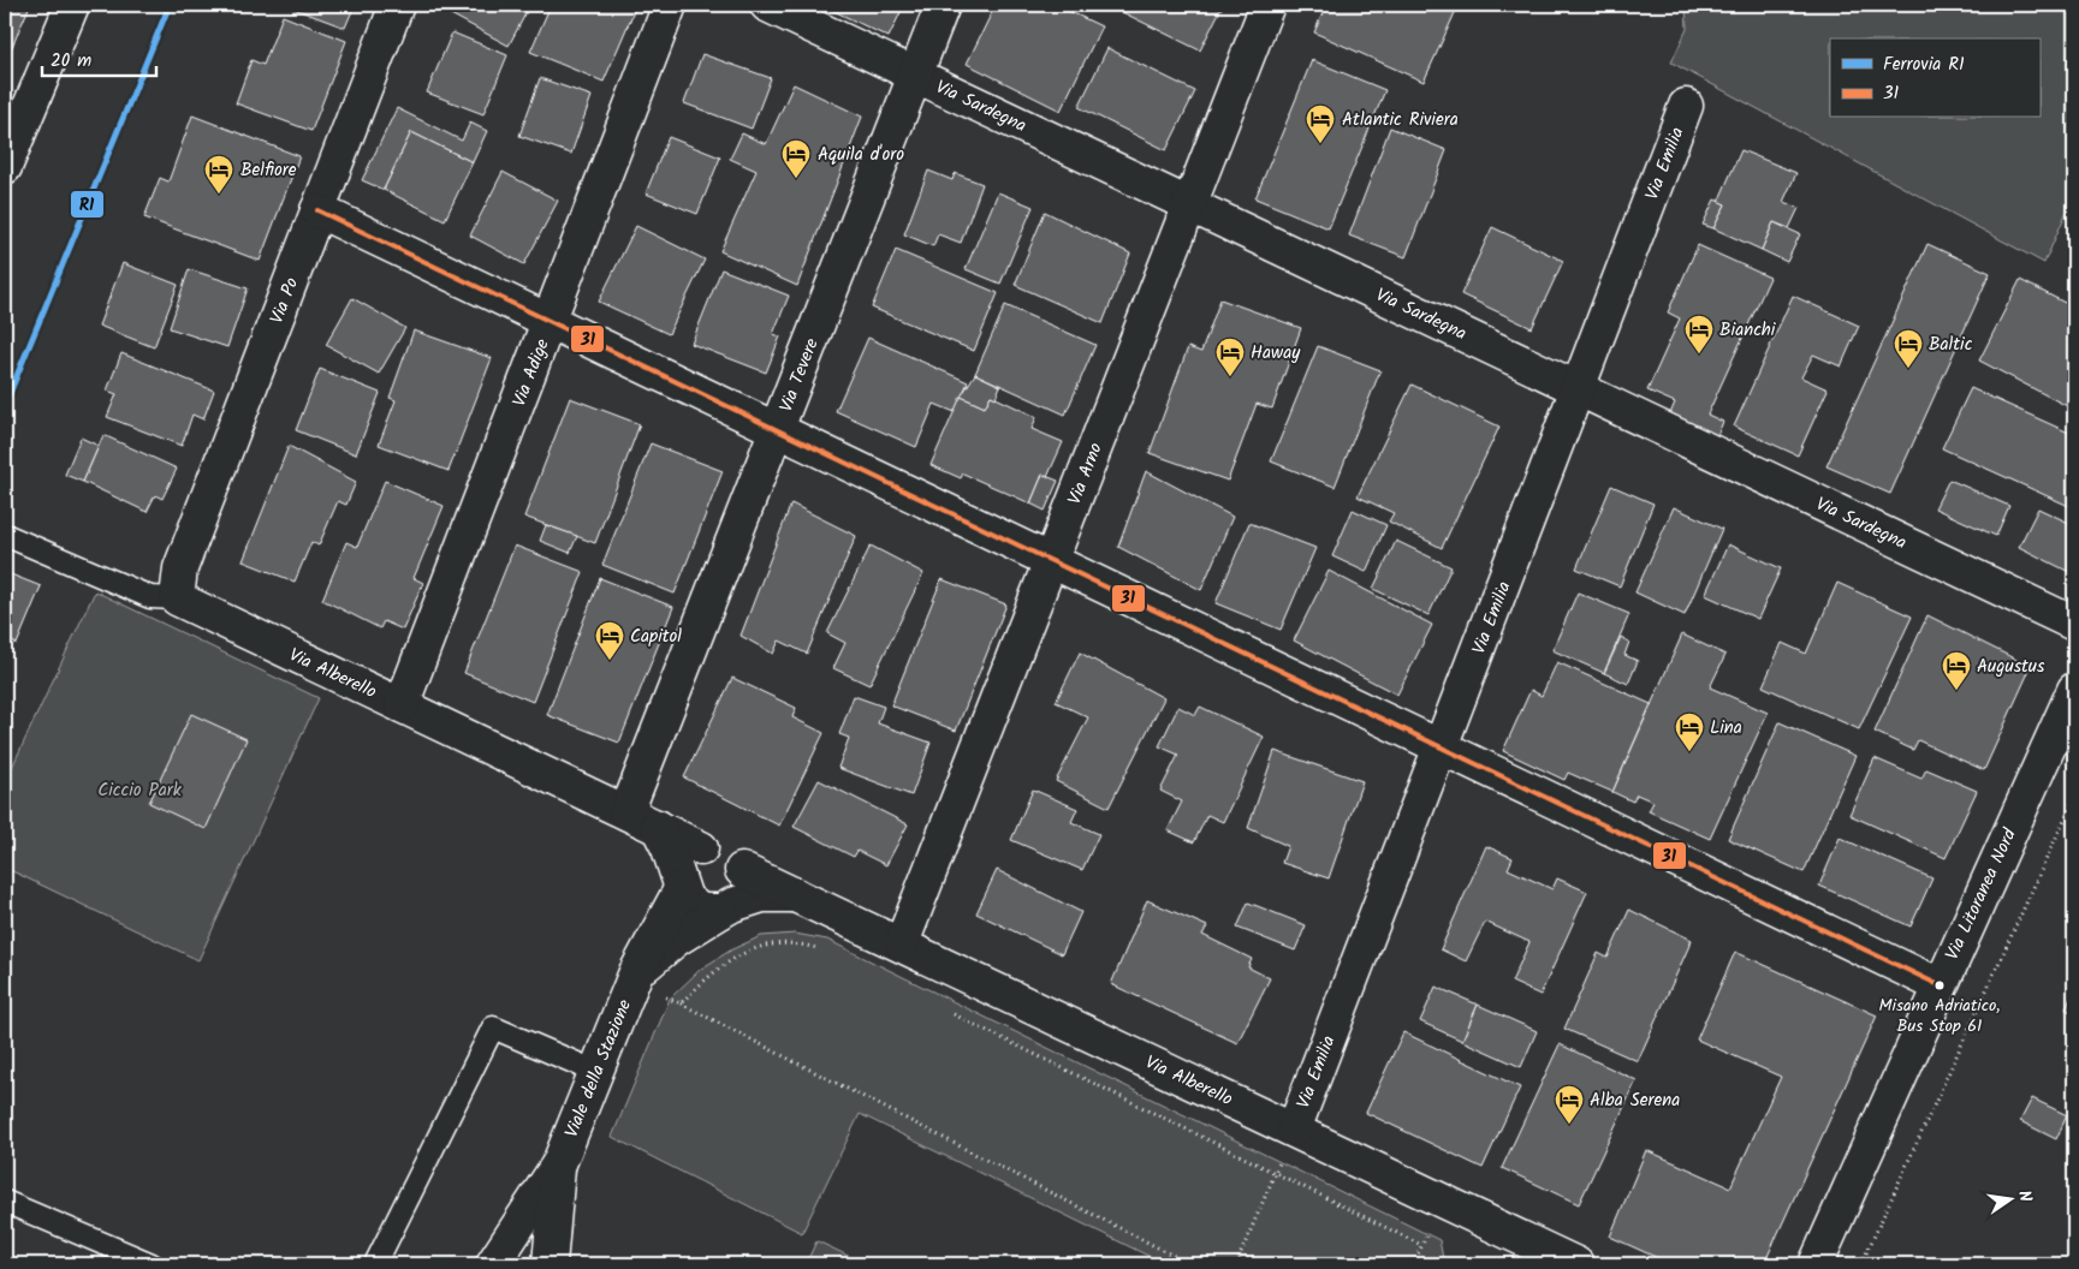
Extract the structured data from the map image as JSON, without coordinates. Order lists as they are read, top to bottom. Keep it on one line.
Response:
{"streets":{"street":["Via Sardegna","Via Emilia","Via Po","Via Adige","Via Tevere","Via Arno","Via Alberello","Via Litoranea Nord","Viale della Stazione"]},"crossings":[["Via Sardegna","Via Emilia"],["Via Sardegna","Via Tevere"],["Via Sardegna","Via Arno"],["Via Emilia","Via Alberello"],["Via Po","Via Alberello"],["Via Adige","Via Alberello"],["Via Tevere","Via Alberello"],["Via Arno","Via Alberello"],["Via Alberello","Viale della Stazione"]],"parks":["Ciccio Park"],"places":{"hotel":["Atlantic Riviera","Aquila d'oro","Belfiore","Bianchi","Baltic","Haway","Capitol","Augustus","Lina","Alba Serena"],"other":["Misano Adriatico, Bus Stop 61"]},"lines":["rail line R1","transit line 31"],"legend":["Ferrovia R1","31"],"scale_bar":"20 m","north":"right"}
